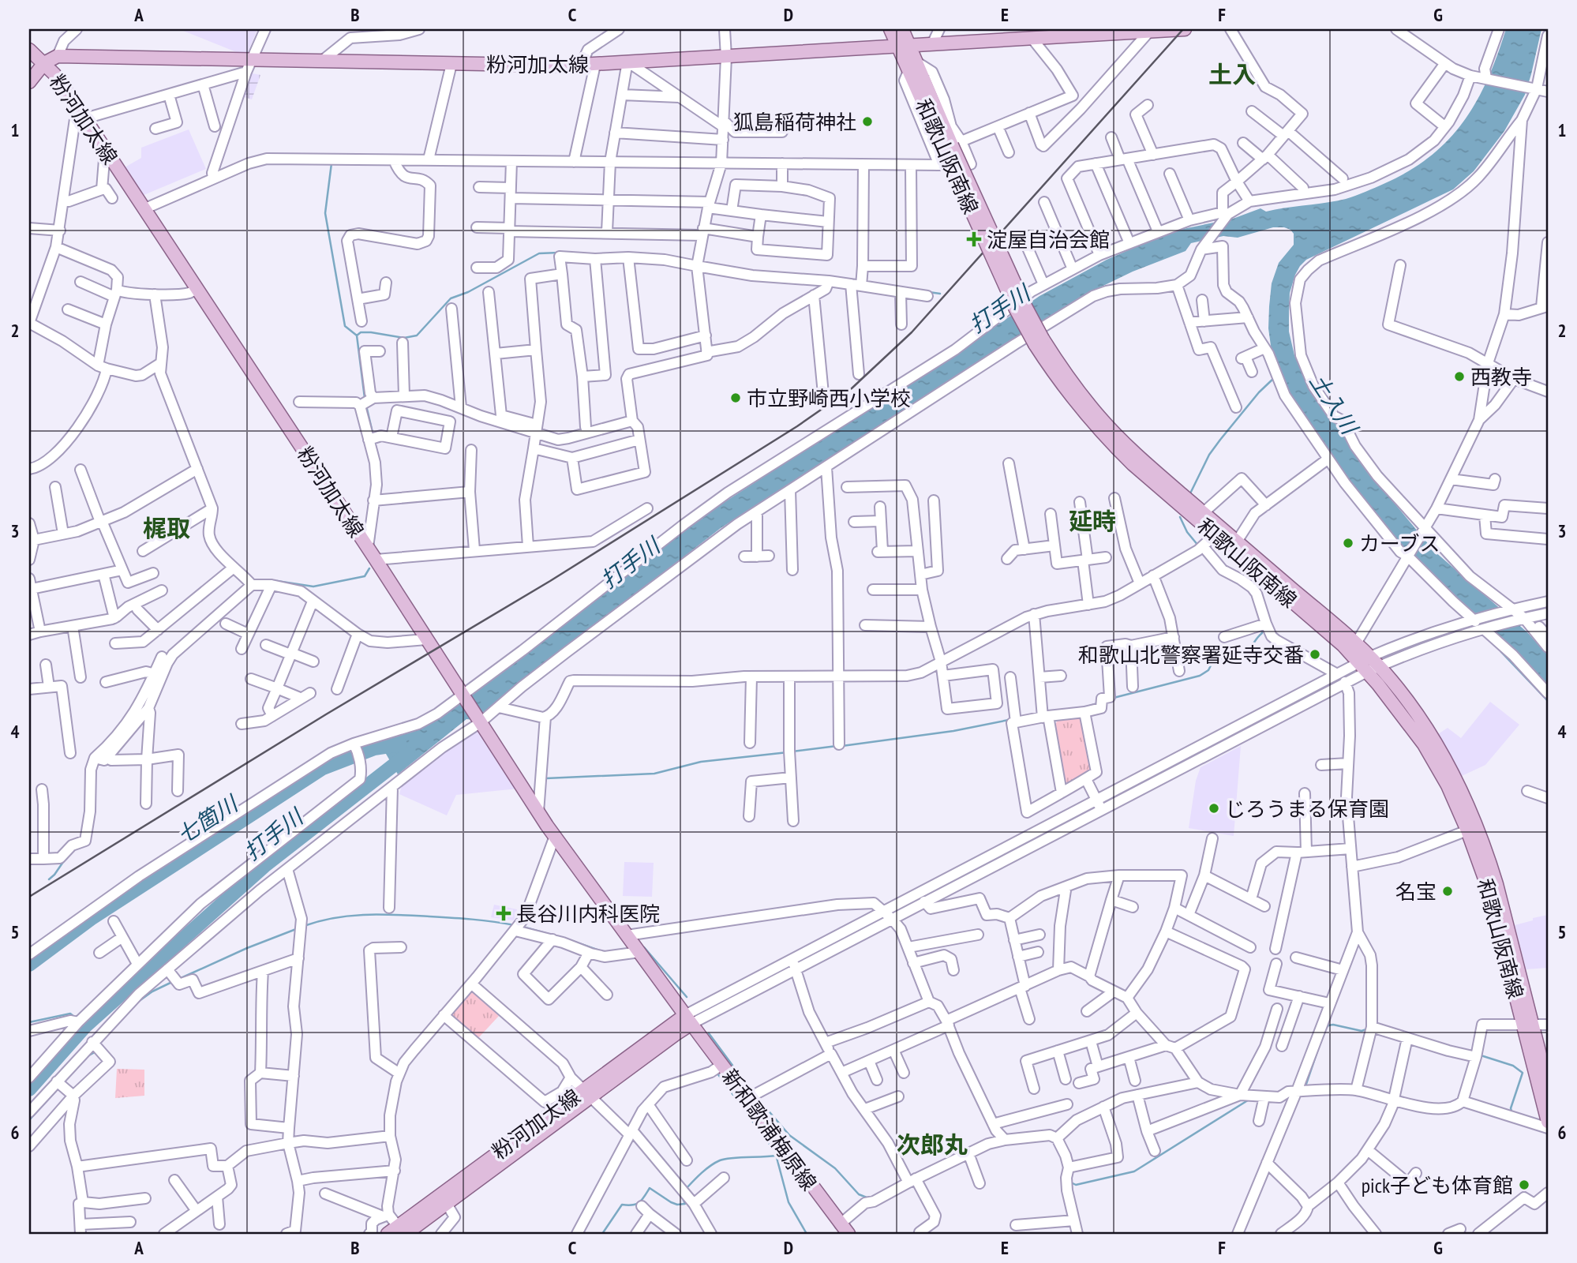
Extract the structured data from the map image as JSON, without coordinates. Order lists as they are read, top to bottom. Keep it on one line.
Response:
{"streets":{"main road":["粉河加太線","和歌山阪南線","新和歌浦梅原線"]},"crossings":[["粉河加太線","和歌山阪南線"],["粉河加太線","新和歌浦梅原線"]],"districts":["土入","延時","梶取","次郎丸"],"water":["打手川","土入川","七箇川"],"places":{"other":["狐島稲荷神社","西教寺","市立野崎西小学校","カーブス","和歌山北警察署延寺交番","じろうまる保育園","名宝","pick子ども体育館"],"health":["淀屋自治会館","長谷川内科医院"]},"grid":{"columns":["A","B","C","D","E","F","G"],"rows":["1","2","3","4","5","6"]}}
